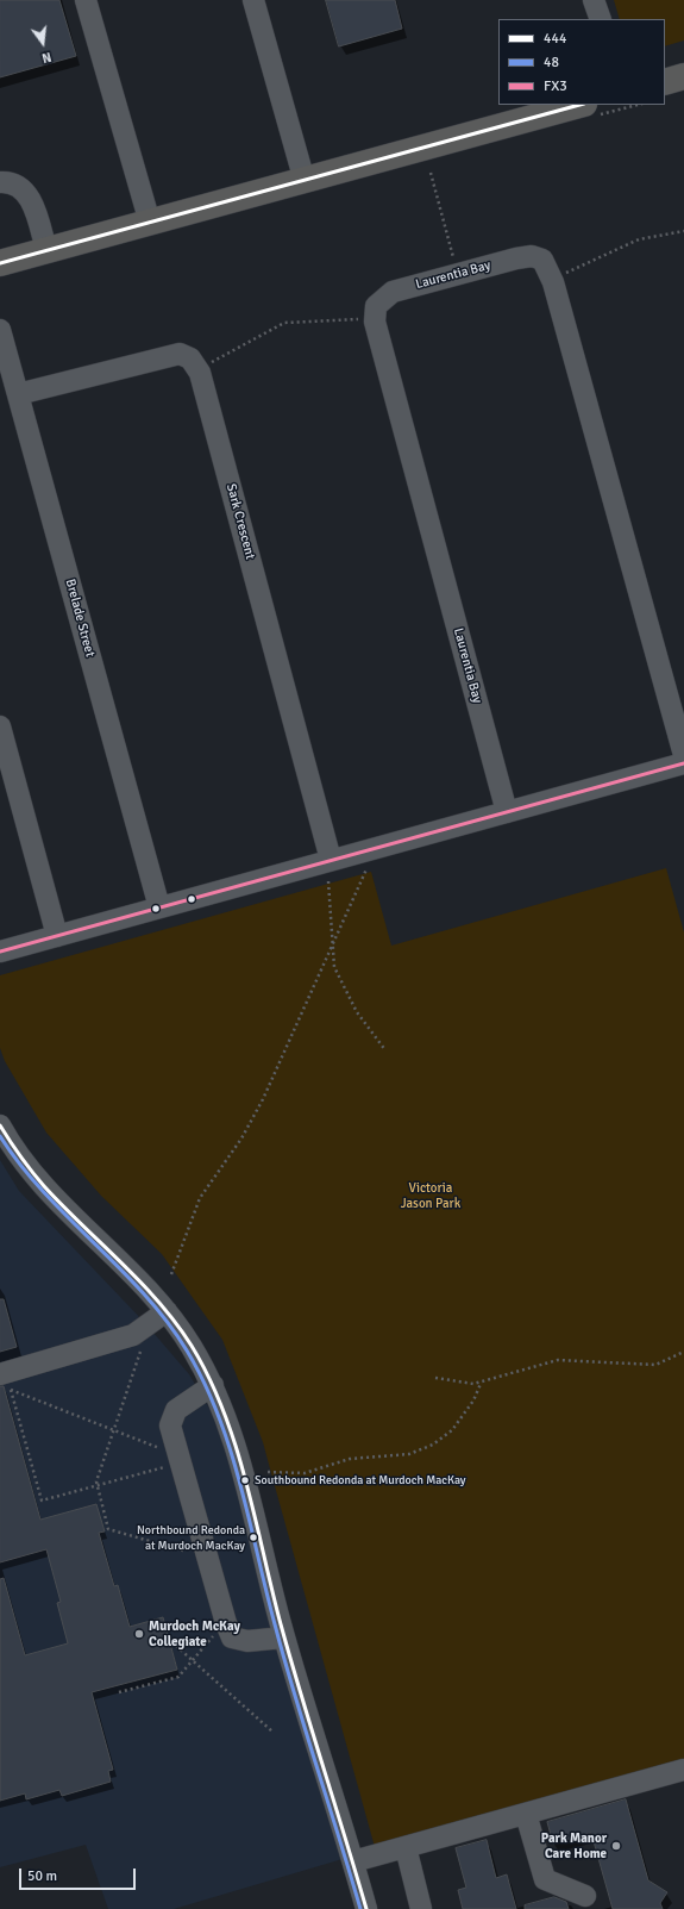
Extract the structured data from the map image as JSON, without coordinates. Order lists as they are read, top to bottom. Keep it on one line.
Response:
{"streets":{"street":["Laurentia Bay","Sark Crescent","Brelade Street"]},"crossings":[["Sark Crescent","Brelade Street"]],"parks":["Victoria Jason Park"],"places":["Southbound Redonda at Murdoch MacKay","Northbound Redonda at Murdoch MacKay","Murdoch McKay Collegiate","Park Manor Care Home"],"lines":["transit line 444","transit line FX3","transit line 48"],"legend":["444","48","FX3"],"scale_bar":"50 m","north":"bottom"}
